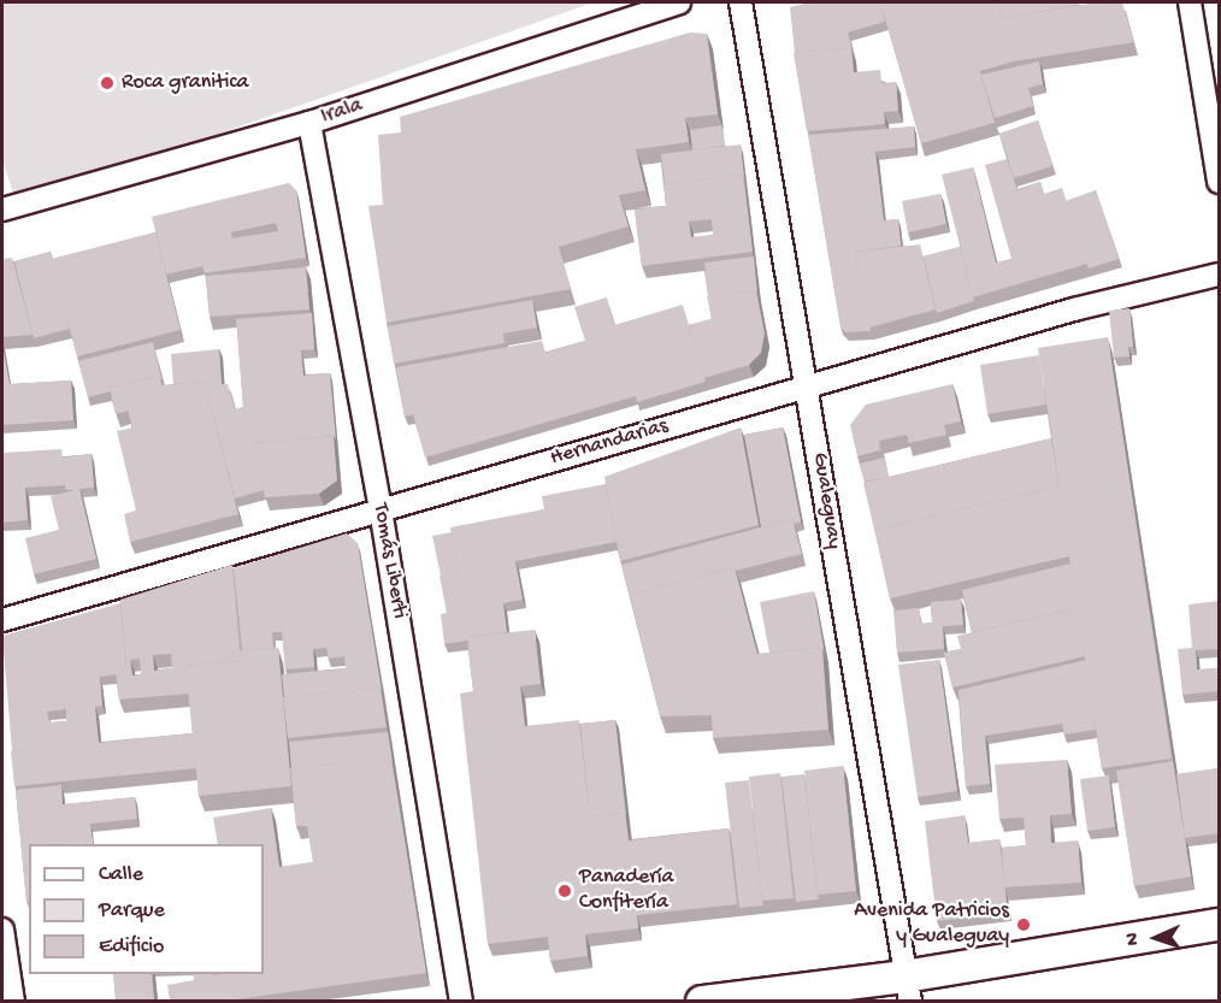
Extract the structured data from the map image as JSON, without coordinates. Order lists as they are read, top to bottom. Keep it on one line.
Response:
{"streets":{"street":["Irala","Hernandarias","Gualeguay","Tomás Liberti"]},"crossings":[["Irala","Tomás Liberti"],["Hernandarias","Gualeguay"],["Hernandarias","Tomás Liberti"]],"places":["Roca granitica","Panadería Confitería","Avenida Patricios y Gualeguay"],"legend":["Calle","Parque","Edificio"],"north":"left"}
